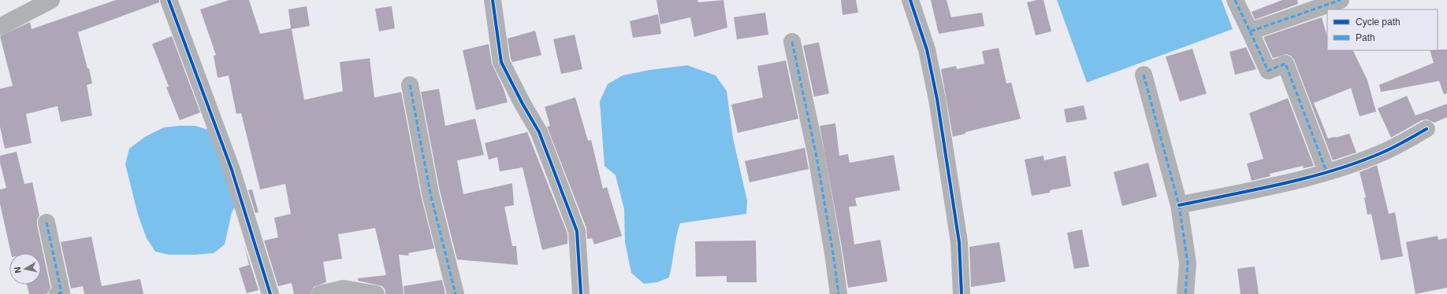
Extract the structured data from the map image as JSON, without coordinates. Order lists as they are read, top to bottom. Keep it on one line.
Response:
{"legend":["Cycle path","Path"],"north":"left"}
